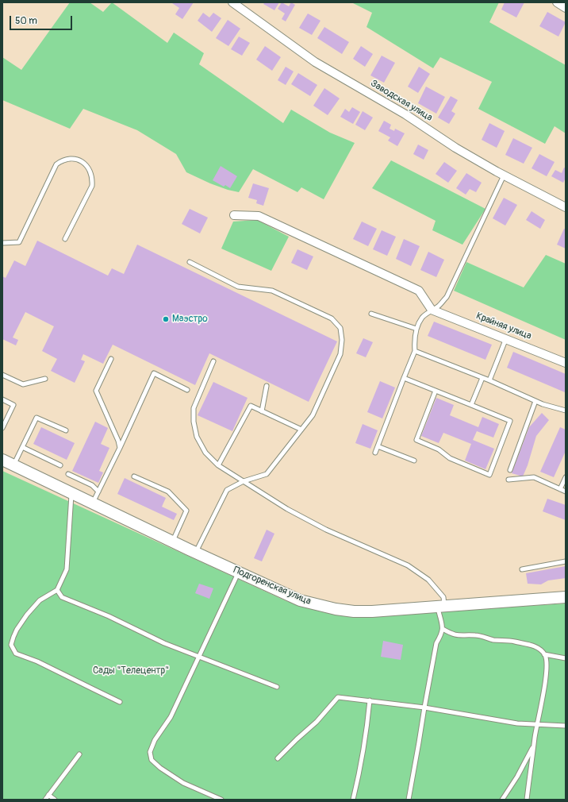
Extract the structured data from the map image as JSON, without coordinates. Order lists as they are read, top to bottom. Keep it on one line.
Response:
{"streets":{"street":["Заводская улица","Крайняя улица","Подгоренская улица"]},"parks":["Сады \"Телецентр\""],"places":["Маэстро"],"scale_bar":"50 m"}
